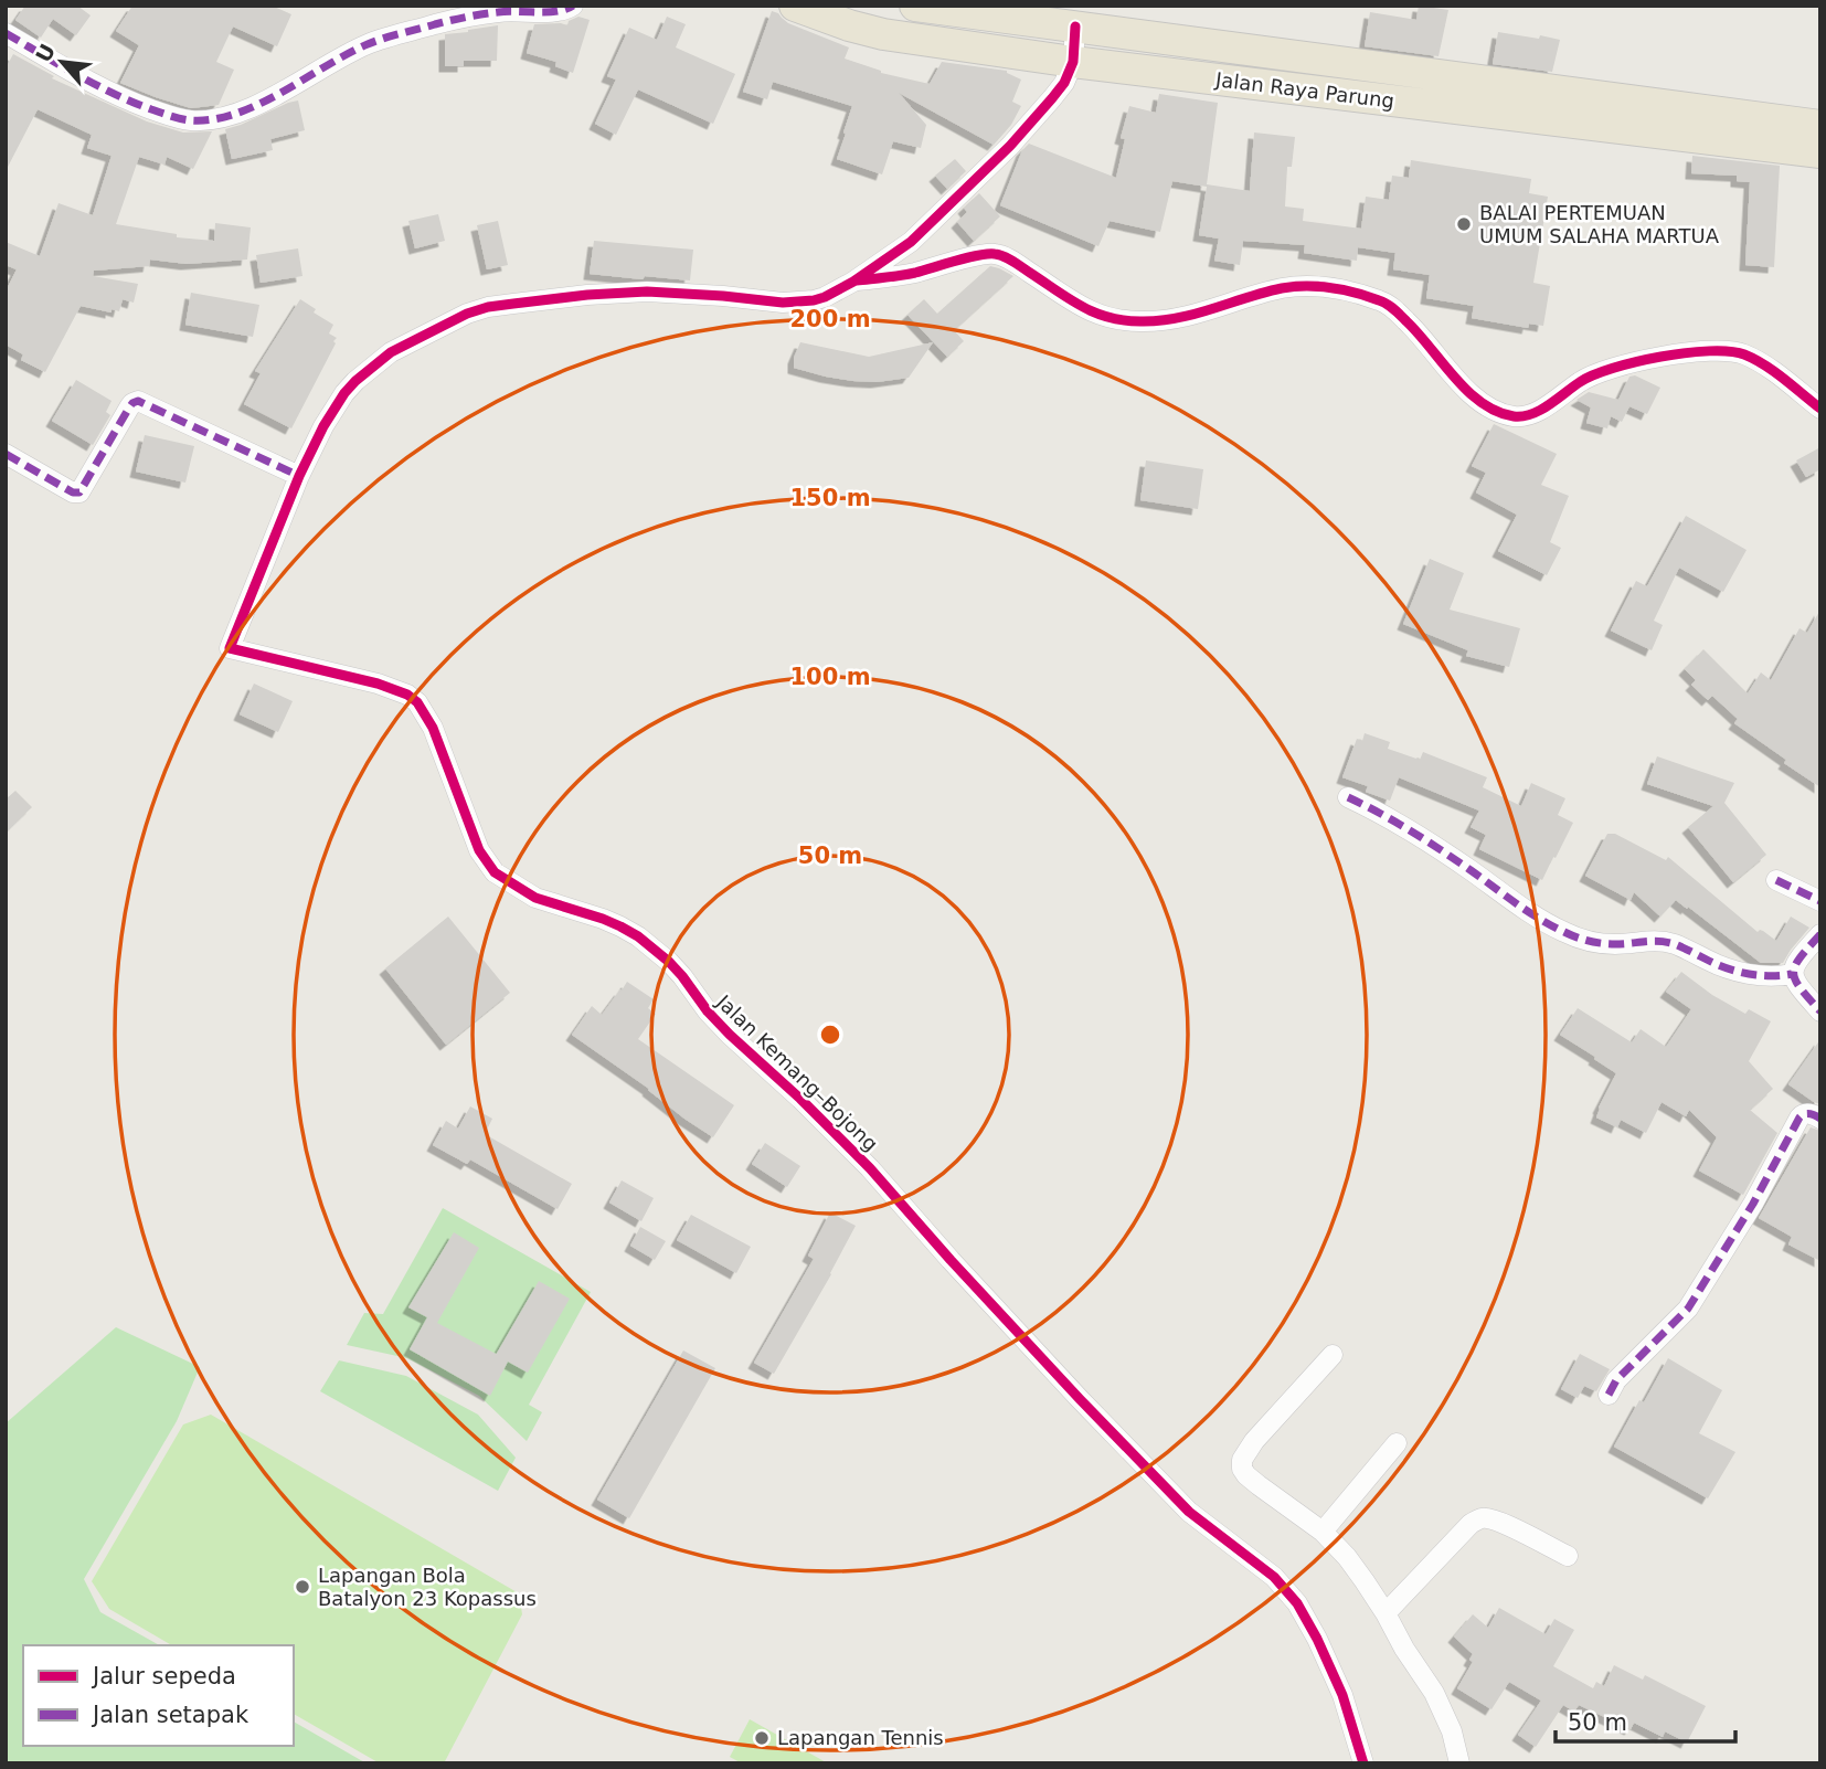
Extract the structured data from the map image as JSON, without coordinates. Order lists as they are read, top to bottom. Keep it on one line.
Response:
{"streets":{"highway":["Jalan Raya Parung"],"street":["Jalan Kemang–Bojong"]},"crossings":[["Jalan Raya Parung","Jalan Kemang–Bojong"]],"places":["BALAI PERTEMUAN UMUM SALAHA MARTUA","Lapangan Bola Batalyon 23 Kopassus","Lapangan Tennis"],"legend":["Jalur sepeda","Jalan setapak"],"scale_bar":"50 m","north":"top left","rings":["200 m","150 m","100 m","50 m"]}
